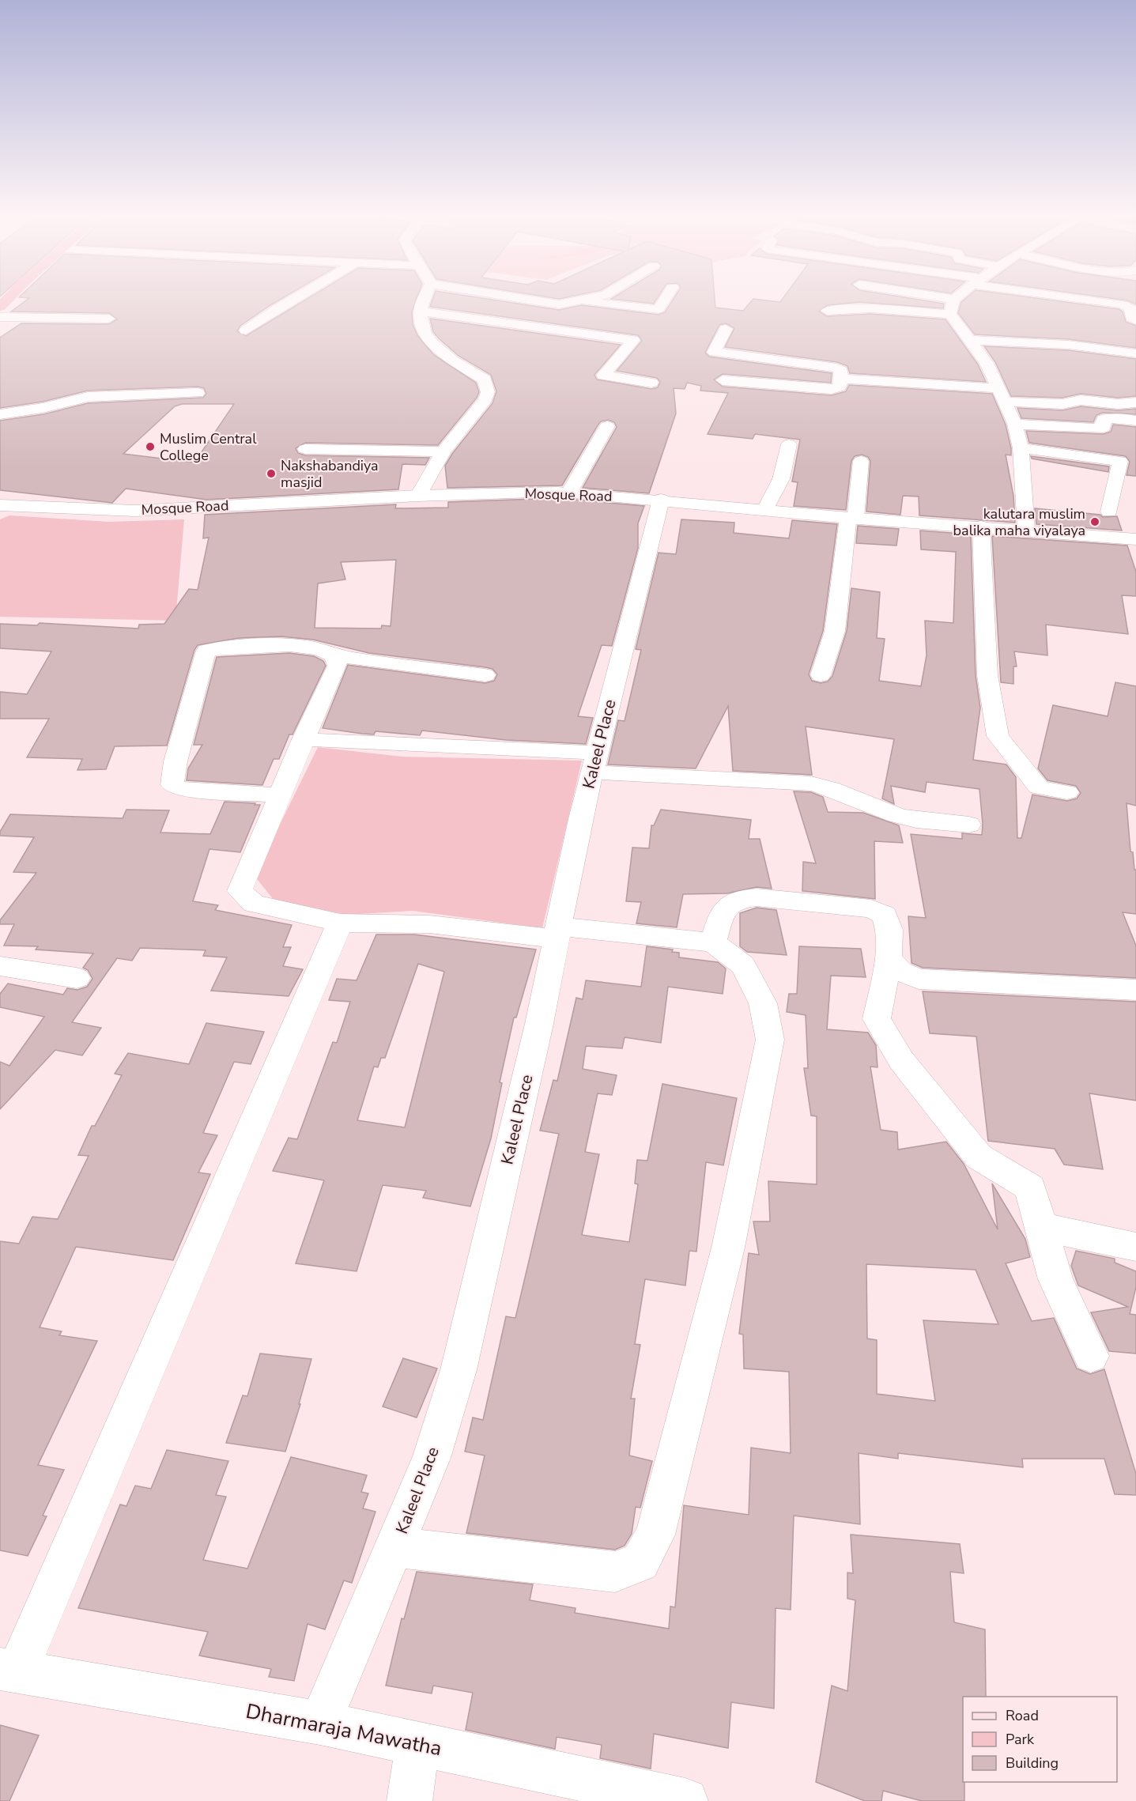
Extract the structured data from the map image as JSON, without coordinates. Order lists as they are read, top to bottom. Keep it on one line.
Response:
{"streets":{"street":["Mosque Road","Kaleel Place","Dharmaraja Mawatha"]},"crossings":[["Mosque Road","Kaleel Place"],["Kaleel Place","Dharmaraja Mawatha"]],"places":["Muslim Central College","Nakshabandiya masjid","kalutara muslim balika maha viyalaya"],"legend":["Road","Park","Building"]}
